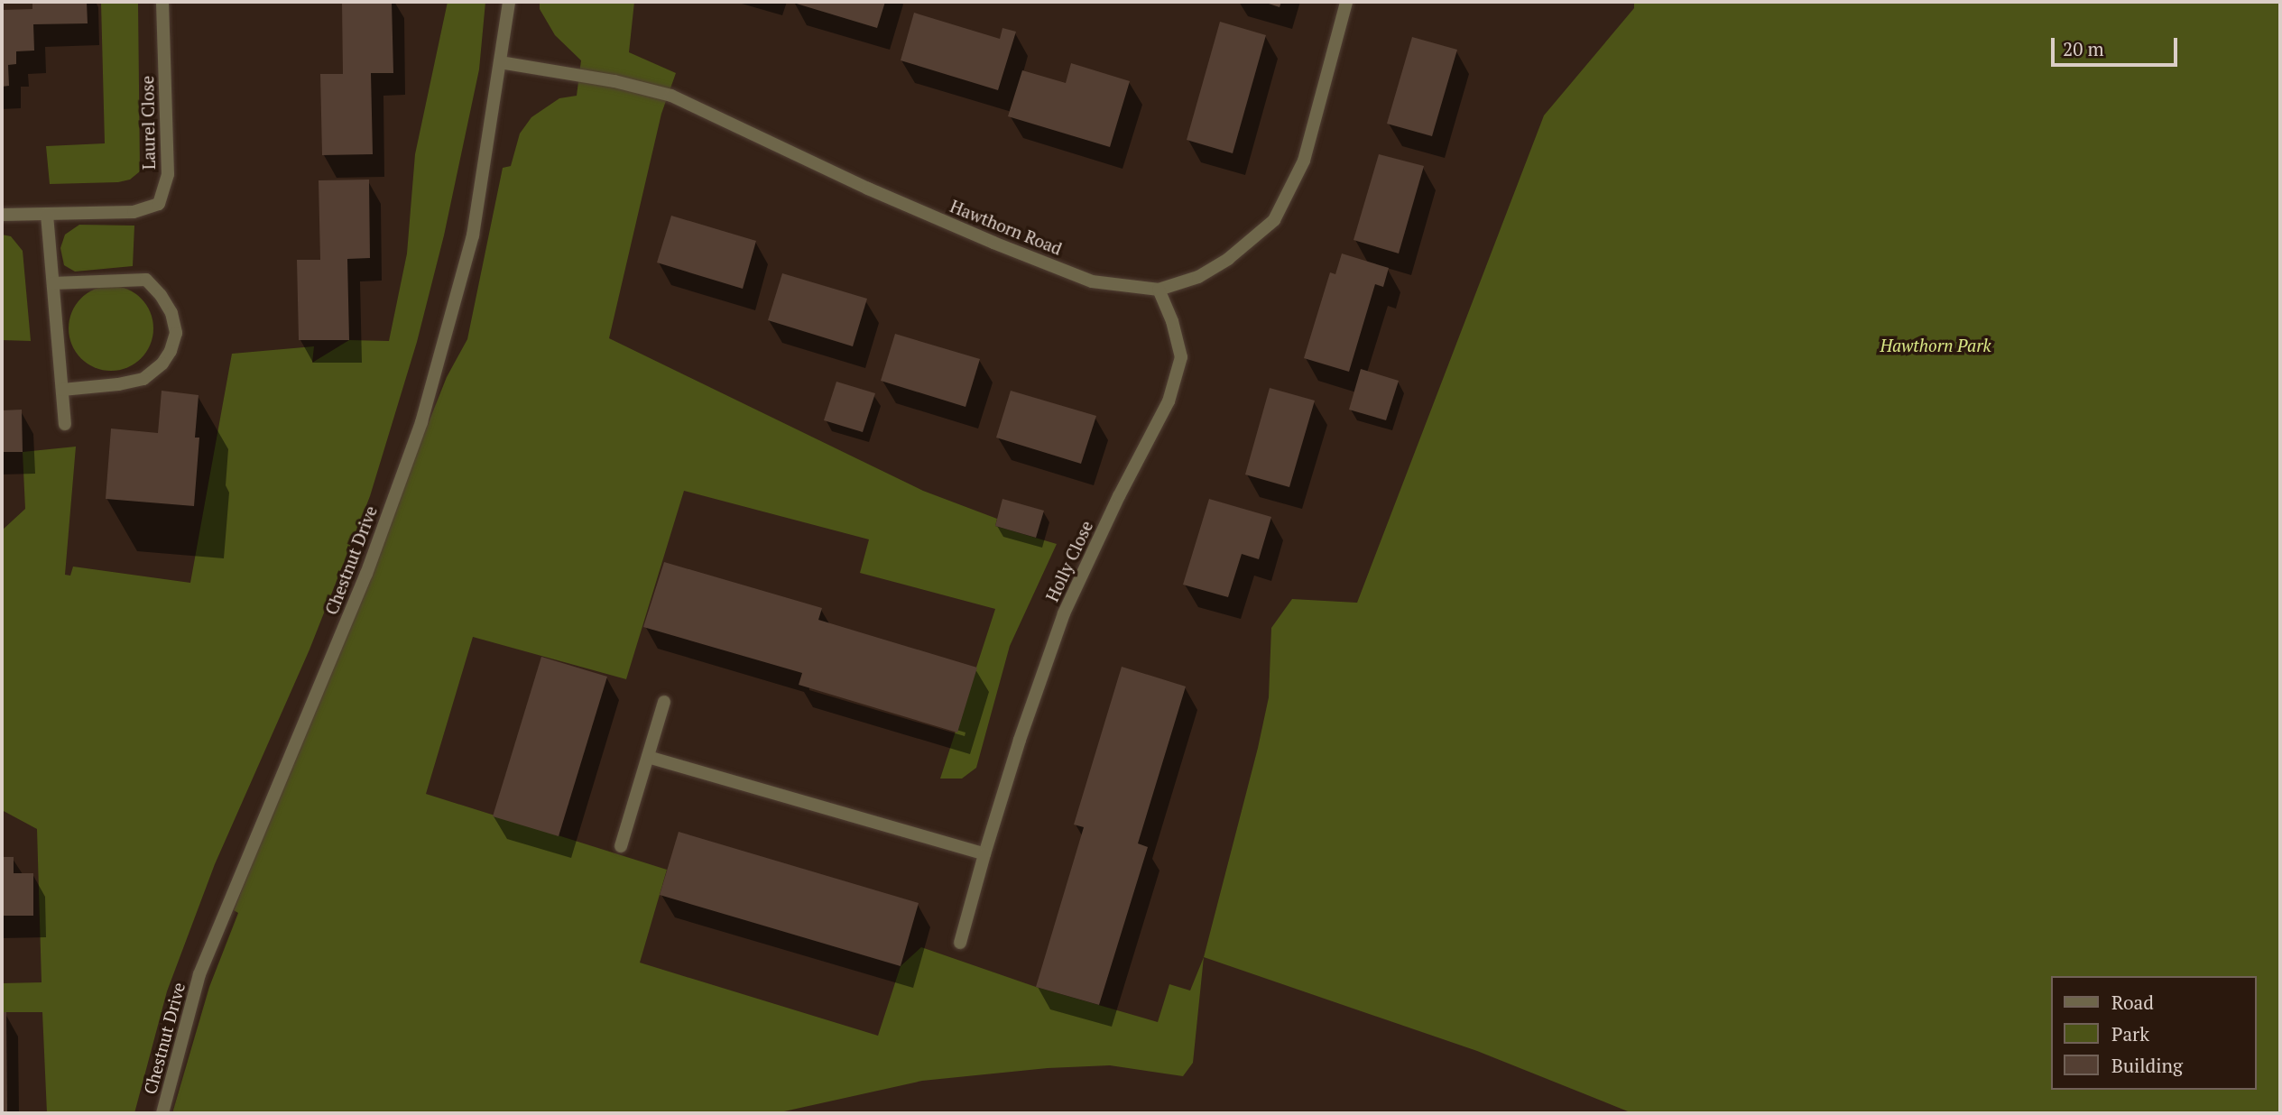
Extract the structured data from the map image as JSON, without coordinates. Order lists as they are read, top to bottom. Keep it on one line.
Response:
{"streets":{"street":["Laurel Close","Hawthorn Road","Chestnut Drive","Holly Close"]},"crossings":[["Hawthorn Road","Chestnut Drive"],["Hawthorn Road","Holly Close"]],"parks":["Hawthorn Park"],"legend":["Road","Park","Building"],"scale_bar":"20 m"}
